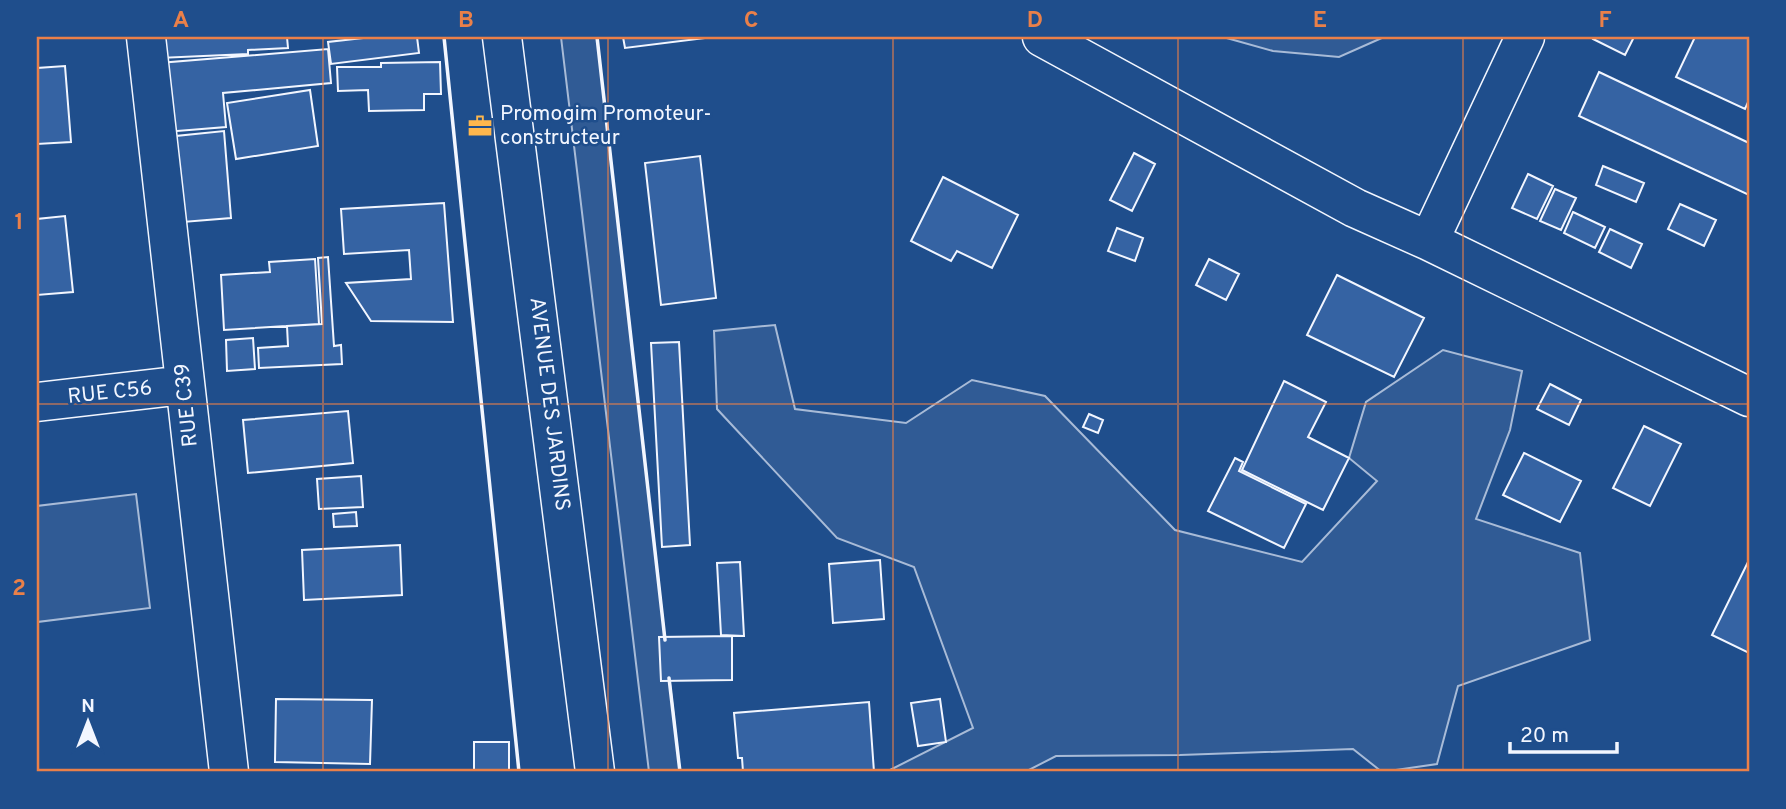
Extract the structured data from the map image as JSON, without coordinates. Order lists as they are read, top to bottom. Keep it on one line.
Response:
{"streets":{"street":["RUE C56","AVENUE DES JARDINS","RUE C39"]},"crossings":[["RUE C56","RUE C39"]],"places":{"office":["Promogim Promoteur- constructeur"]},"scale_bar":"20 m","north":"top","grid":{"columns":["A","B","C","D","E","F"],"rows":["1","2"]}}
